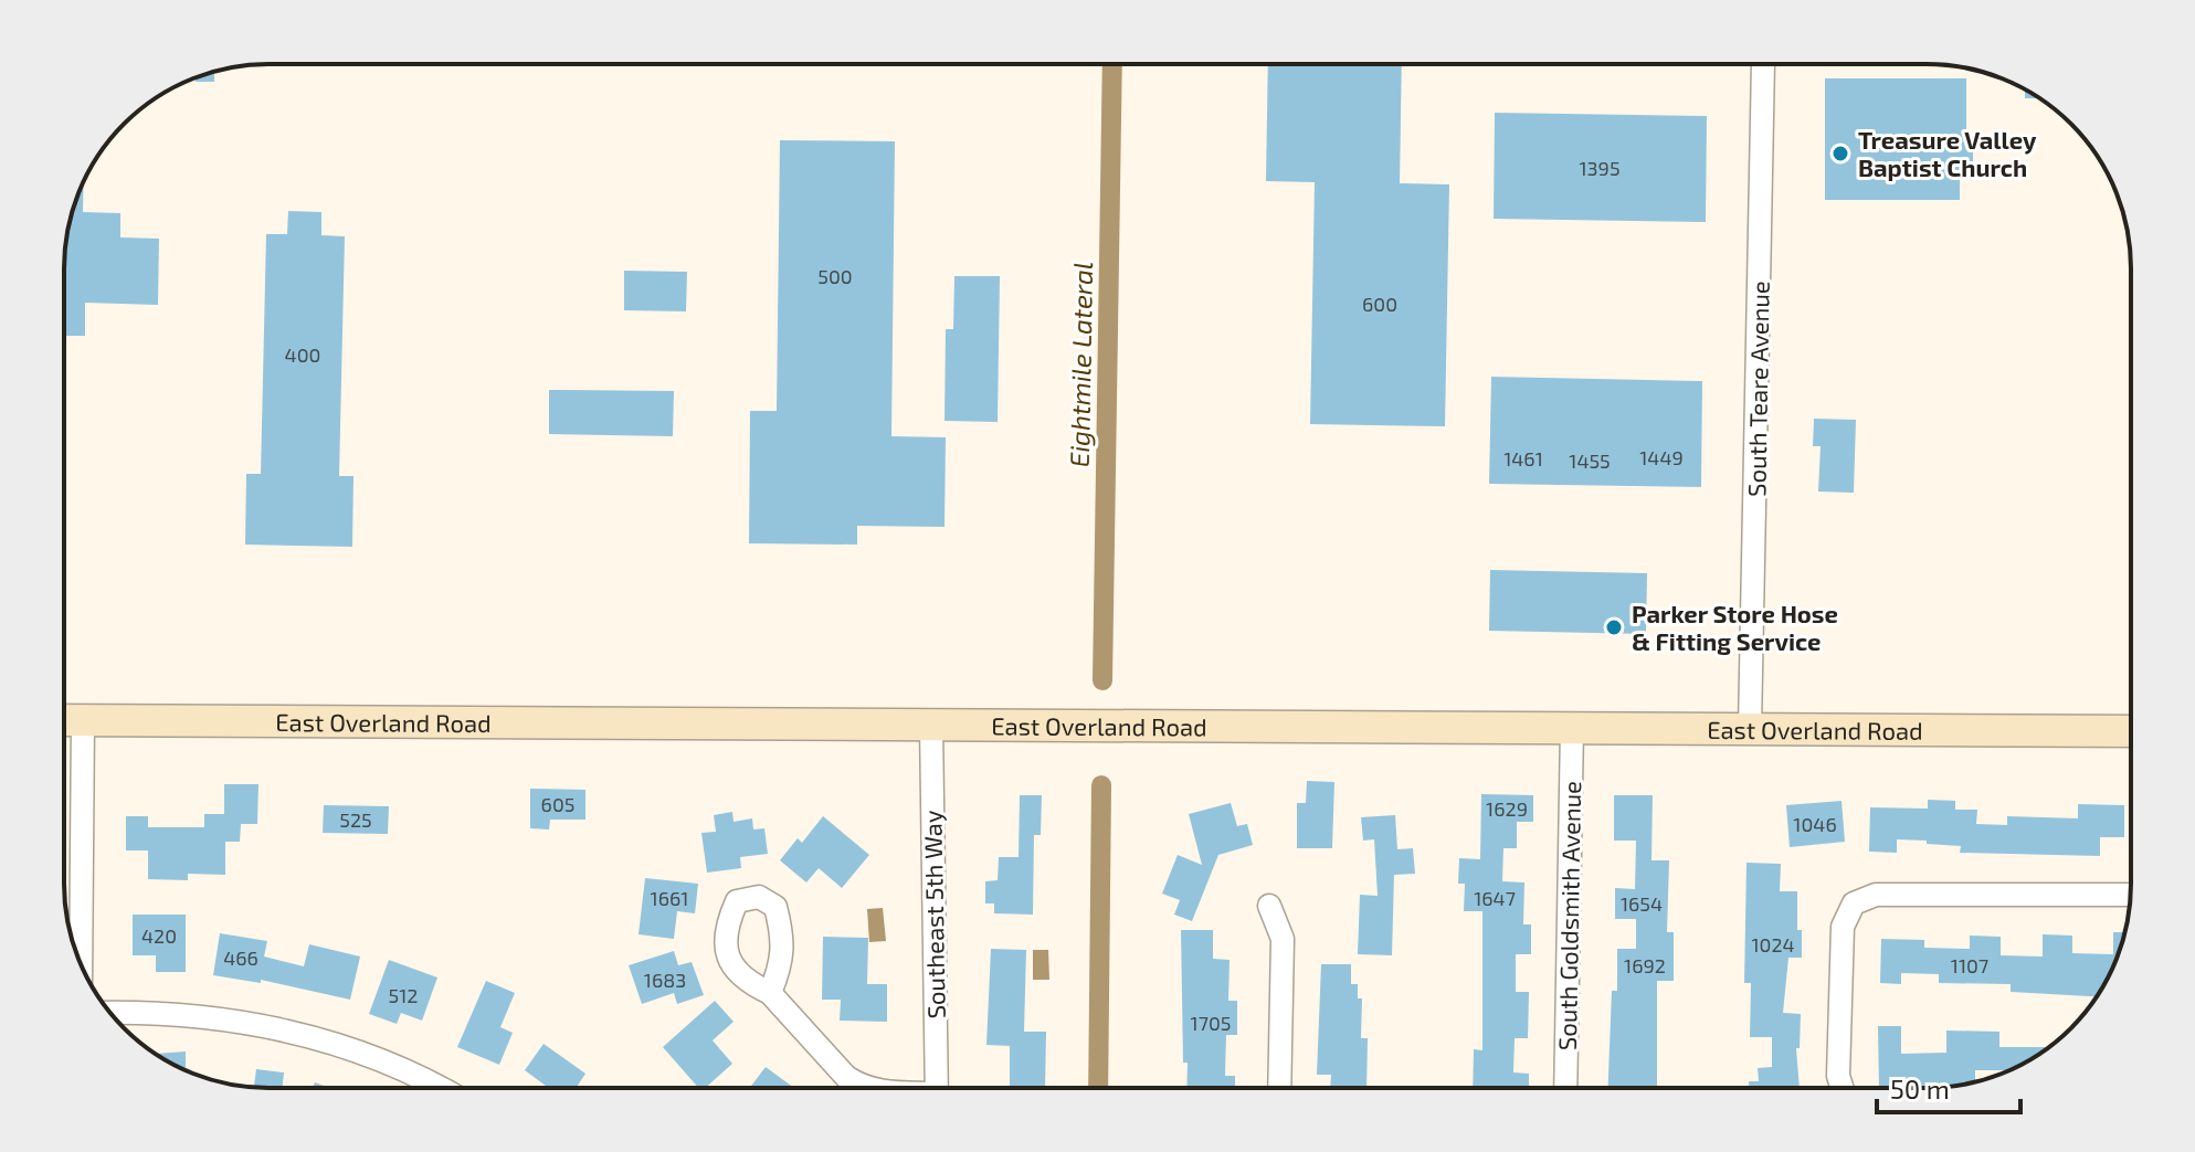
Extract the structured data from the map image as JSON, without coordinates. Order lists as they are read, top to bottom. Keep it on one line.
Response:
{"streets":{"main road":["East Overland Road"],"street":["South Teare Avenue","Southeast 5th Way","South Goldsmith Avenue"]},"crossings":[["South Teare Avenue","East Overland Road"],["East Overland Road","Southeast 5th Way"],["East Overland Road","South Goldsmith Avenue"]],"water":["Eightmile Lateral"],"places":["Treasure Valley Baptist Church","Parker Store Hose & Fitting Service"],"house_numbers":["1395","500","600","400","1449","1461","1455","605","1629","525","1046","1661","1647","1654","420","1024","466","1692","1107","1683","512","1705"],"scale_bar":"50 m"}
